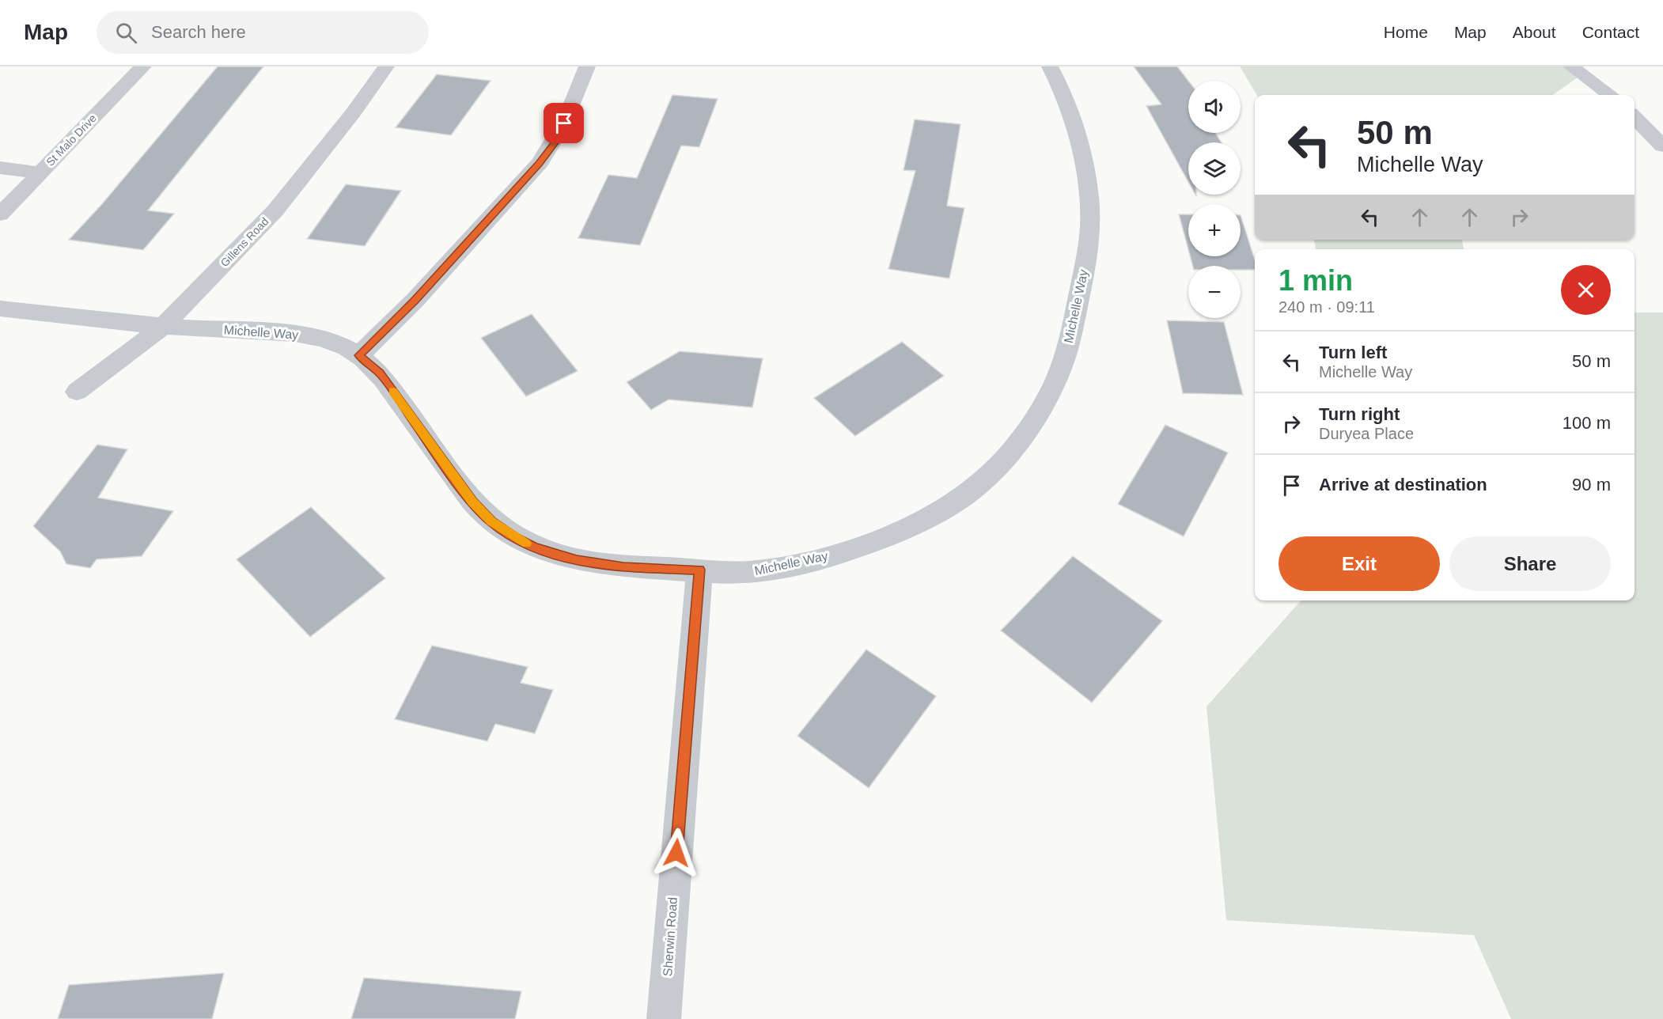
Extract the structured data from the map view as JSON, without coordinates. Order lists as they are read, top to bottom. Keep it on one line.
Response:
{"streets":{"street":["St Malo Drive","Gillens Road","Michelle Way","Sherwin Road"]},"crossings":[["Gillens Road","Michelle Way"],["Michelle Way","Sherwin Road"]],"page":{"header":"Map","search":"Search here","nav":["Home","Map","About","Contact"],"map_buttons":["+","−"],"turn":["50 m","Michelle Way"],"heading":["1 min","240 m · 09:11"],"list":[{"name":"Turn left","note":"Michelle Way","value":"50 m"},{"name":"Turn right","note":"Duryea Place","value":"100 m"},{"name":"Arrive at destination","value":"90 m"}],"buttons":["Exit","Share"]}}
